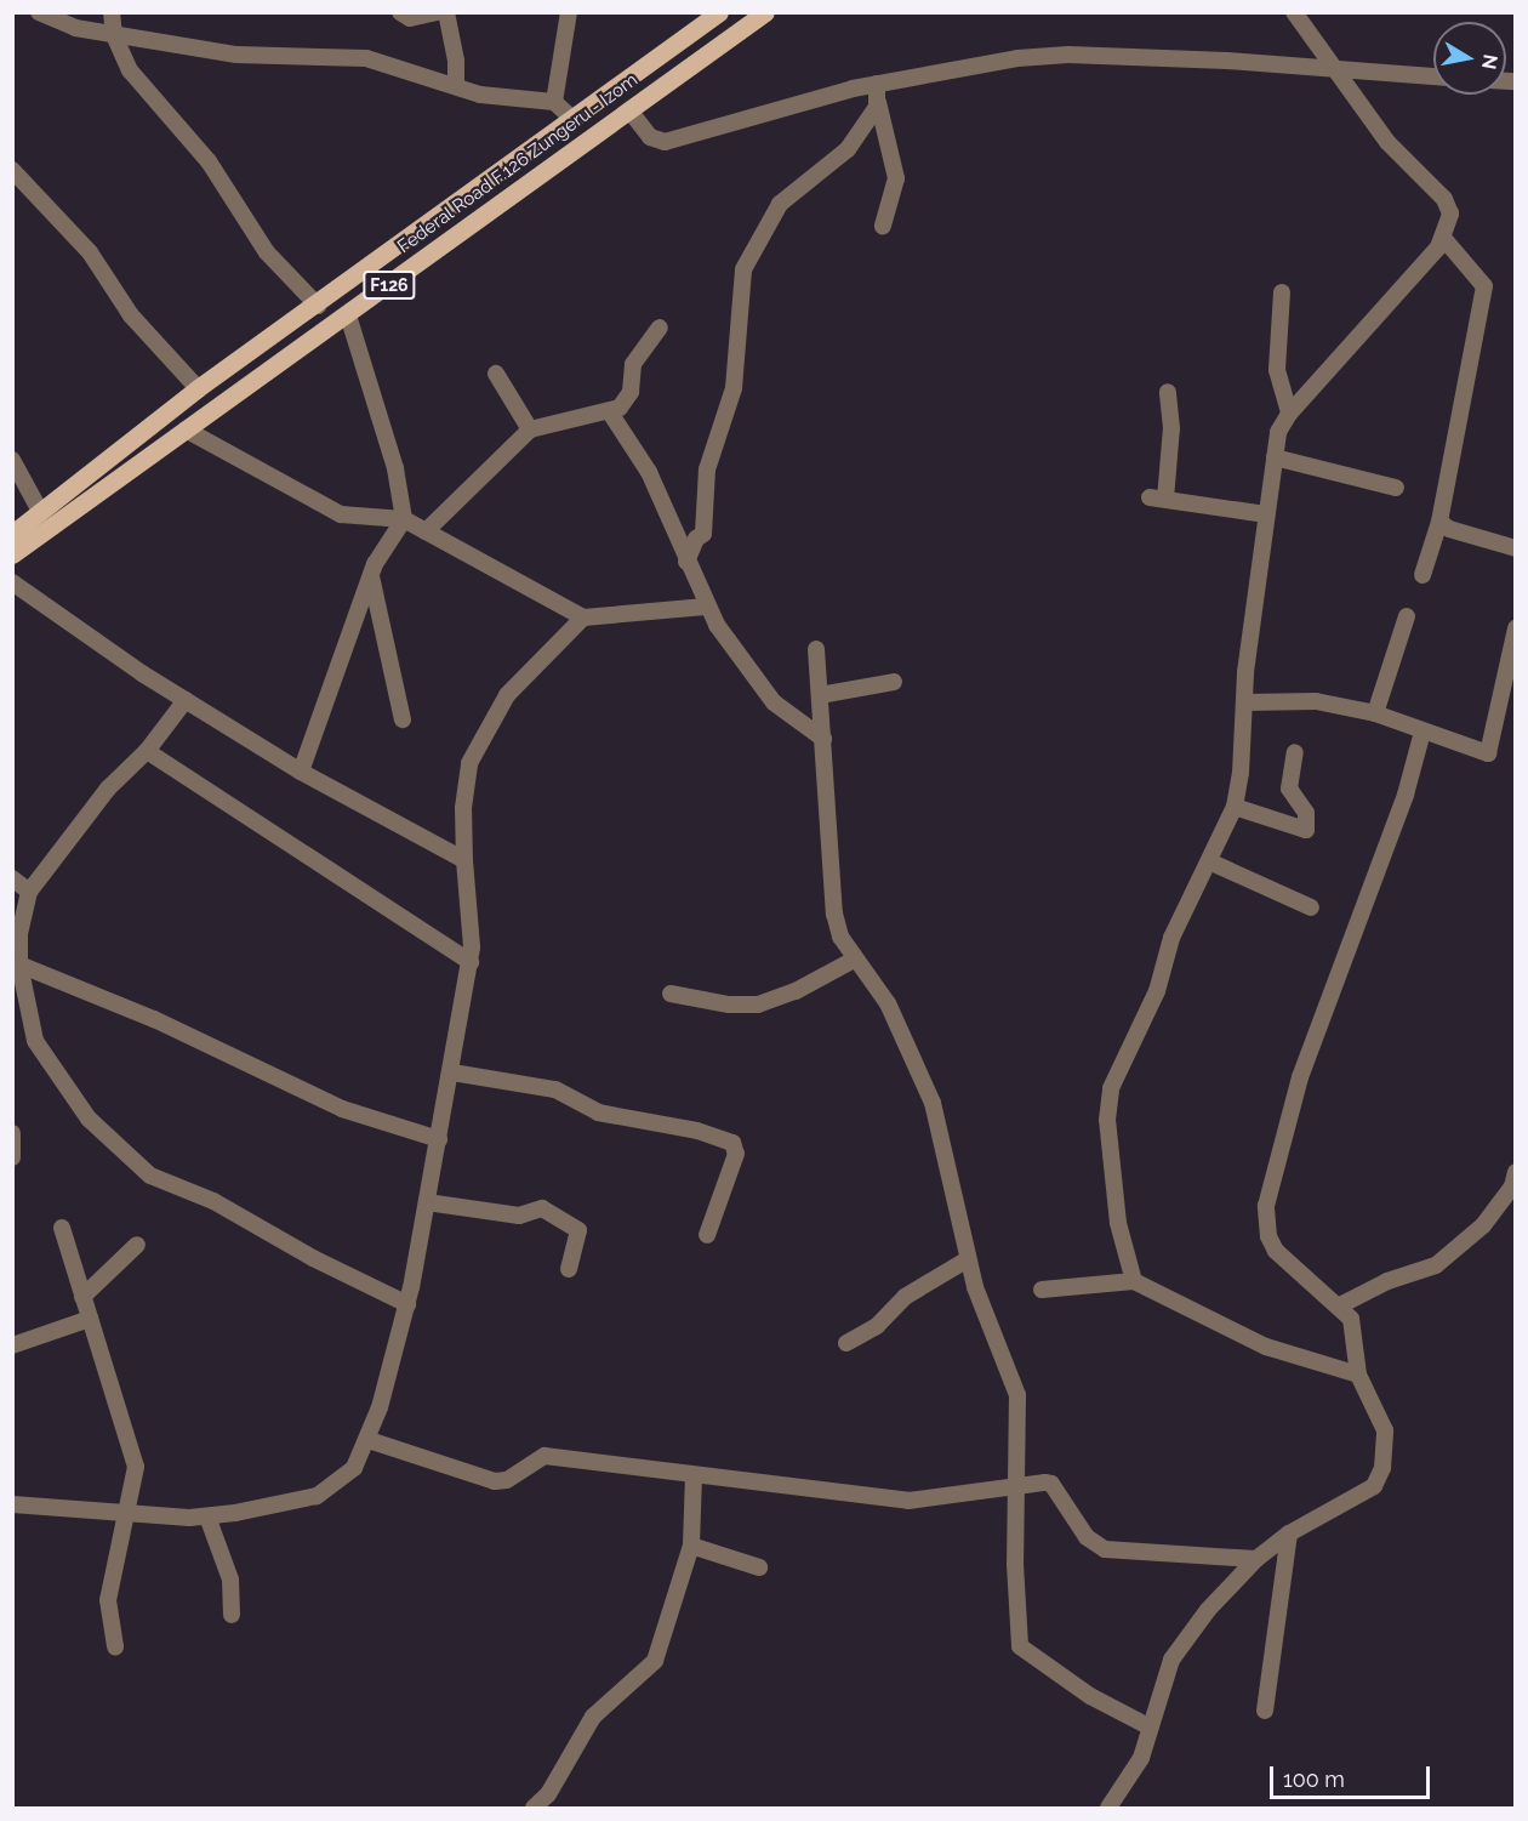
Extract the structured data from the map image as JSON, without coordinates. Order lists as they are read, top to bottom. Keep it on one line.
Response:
{"streets":{"main road":["Federal Road F.126 Zungeru - Izom","F126"]},"scale_bar":"100 m","north":"right"}
